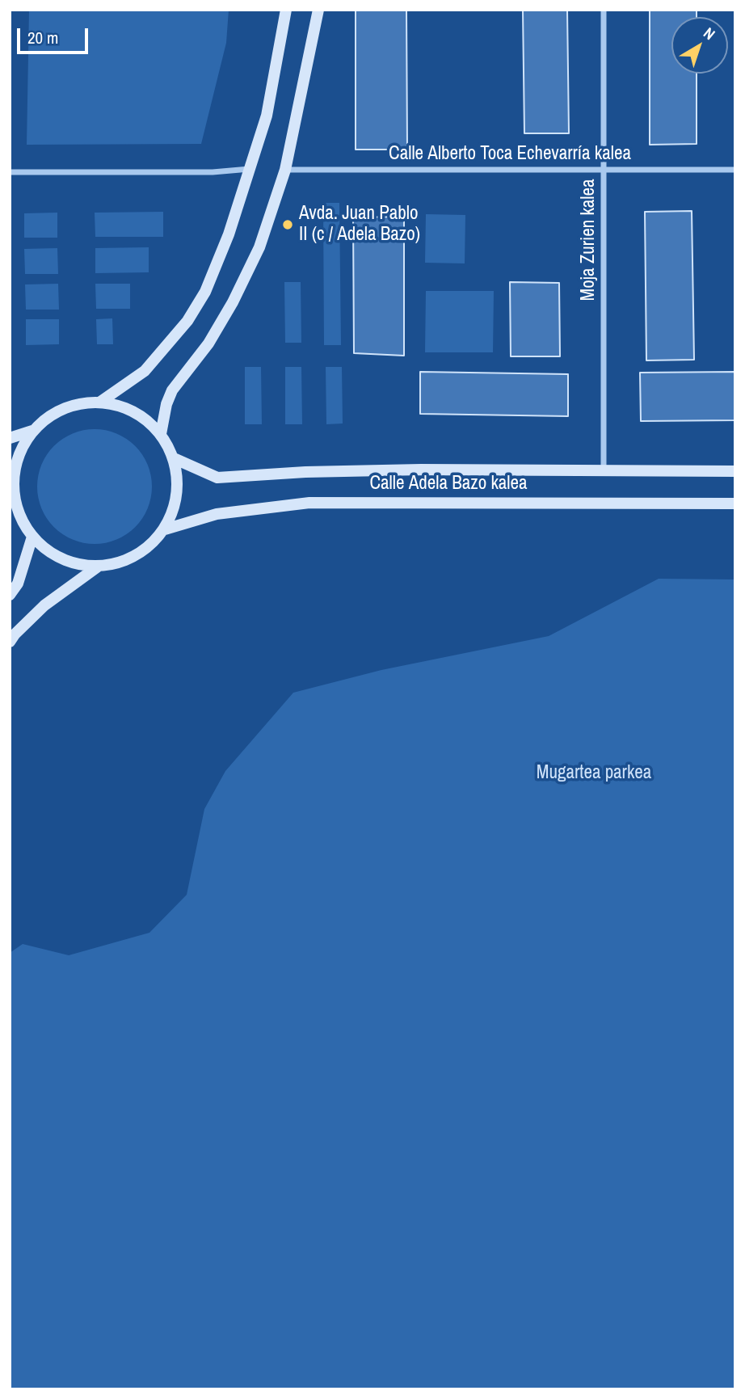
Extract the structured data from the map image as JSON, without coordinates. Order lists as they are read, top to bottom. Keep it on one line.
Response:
{"streets":{"main road":["Calle Adela Bazo kalea"],"street":["Calle Alberto Toca Echevarría kalea","Moja Zurien kalea"]},"crossings":[["Calle Alberto Toca Echevarría kalea","Moja Zurien kalea"],["Moja Zurien kalea","Calle Adela Bazo kalea"]],"parks":["Mugartea parkea"],"places":["Avda. Juan Pablo II (c / Adela Bazo)"],"scale_bar":"20 m","north":"top right"}
